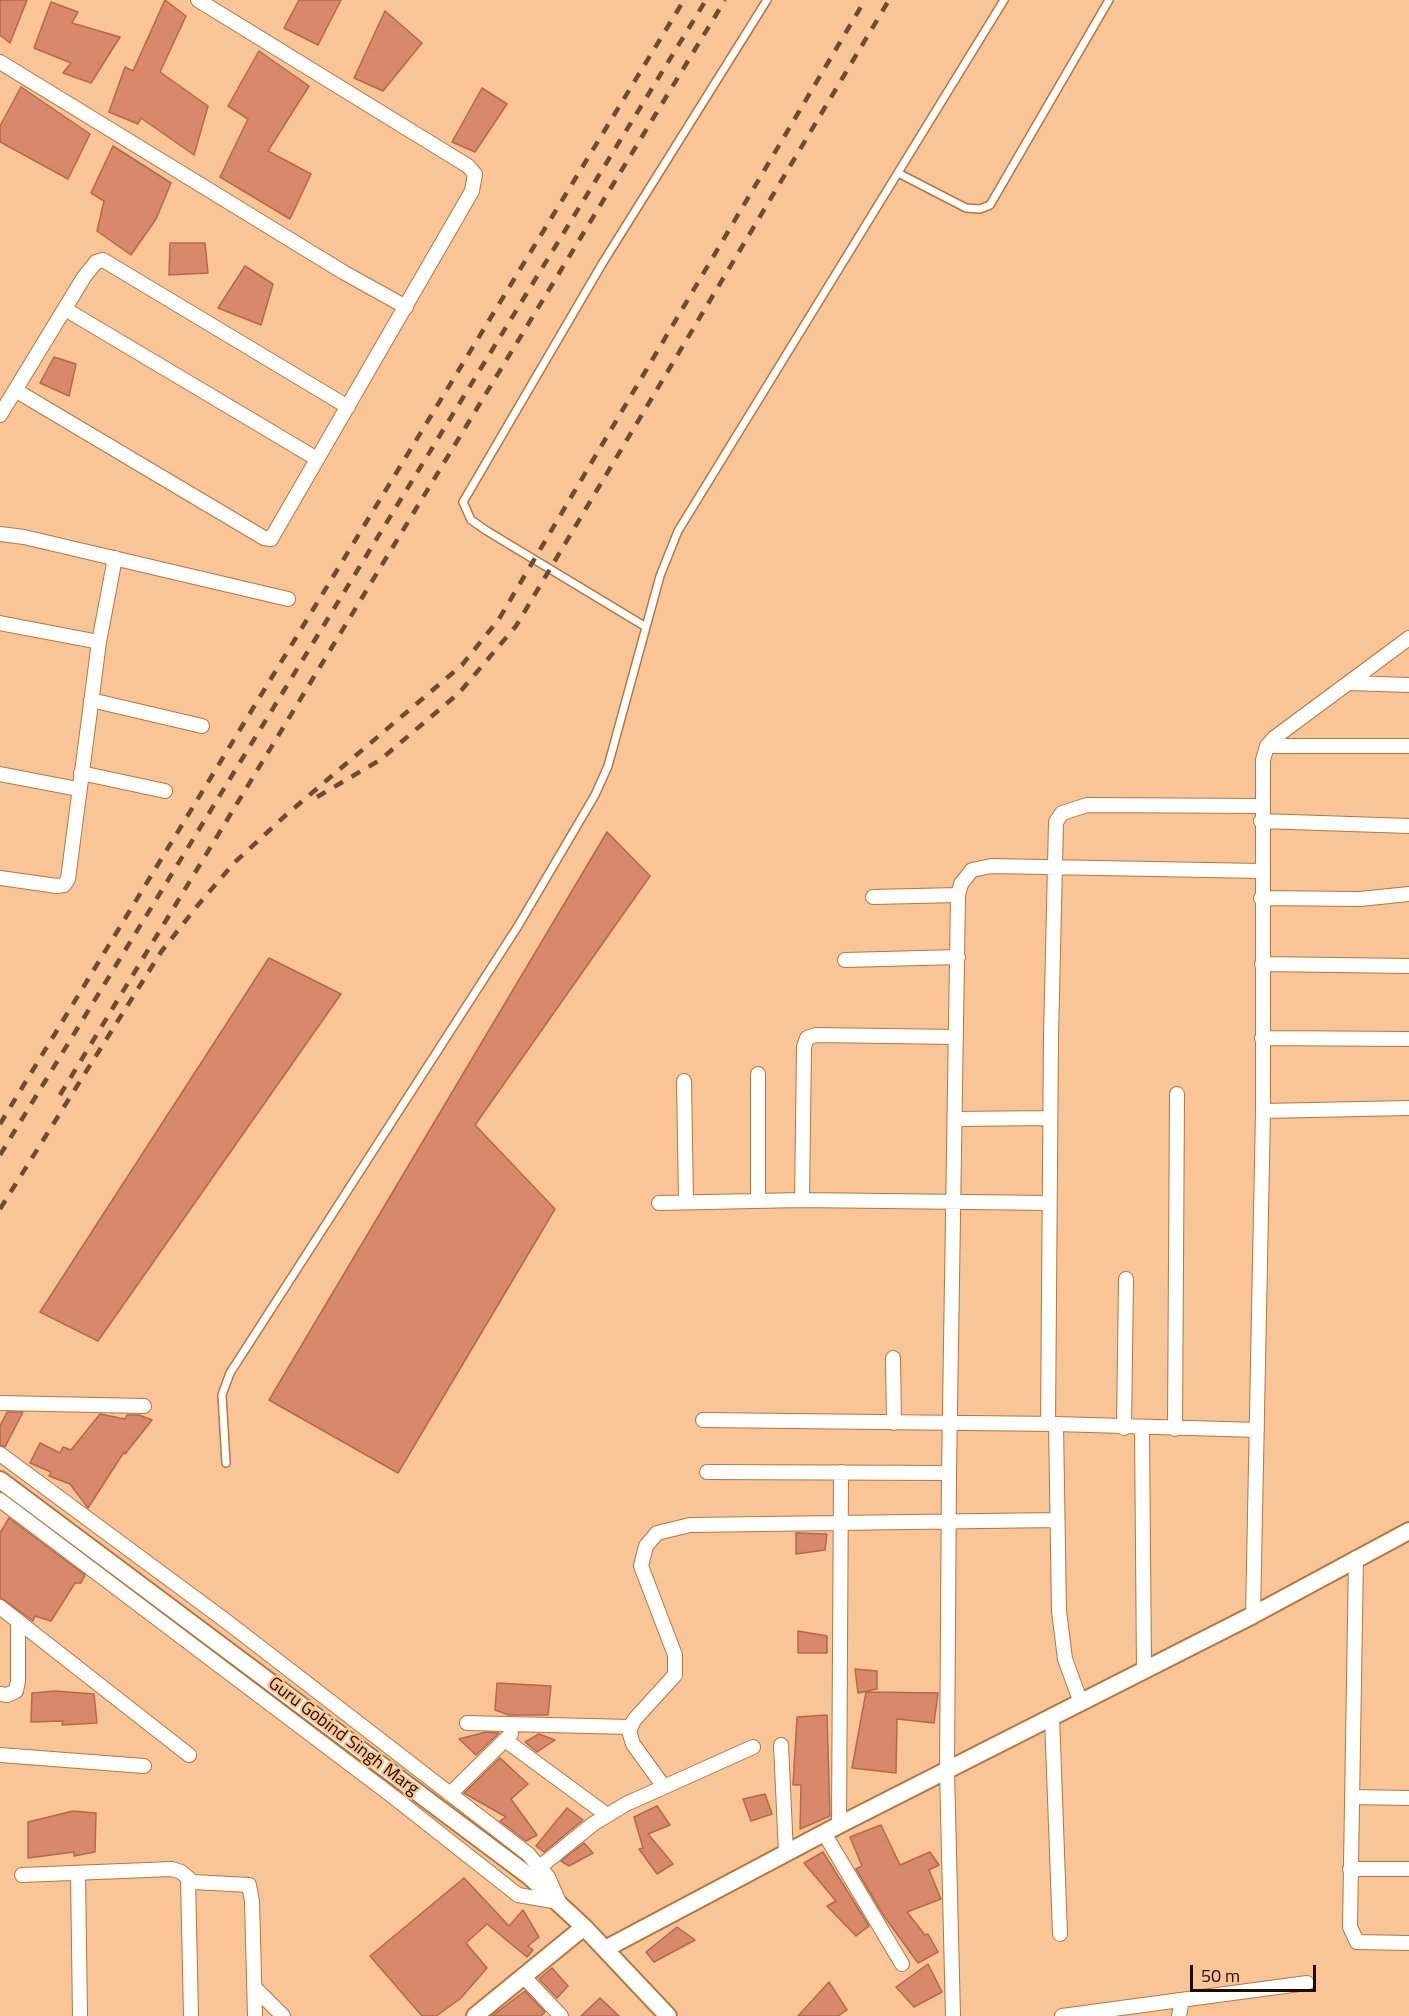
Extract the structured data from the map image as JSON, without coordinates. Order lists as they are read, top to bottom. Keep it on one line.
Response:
{"streets":{"street":["Guru Gobind Singh Marg"]},"scale_bar":"50 m"}
